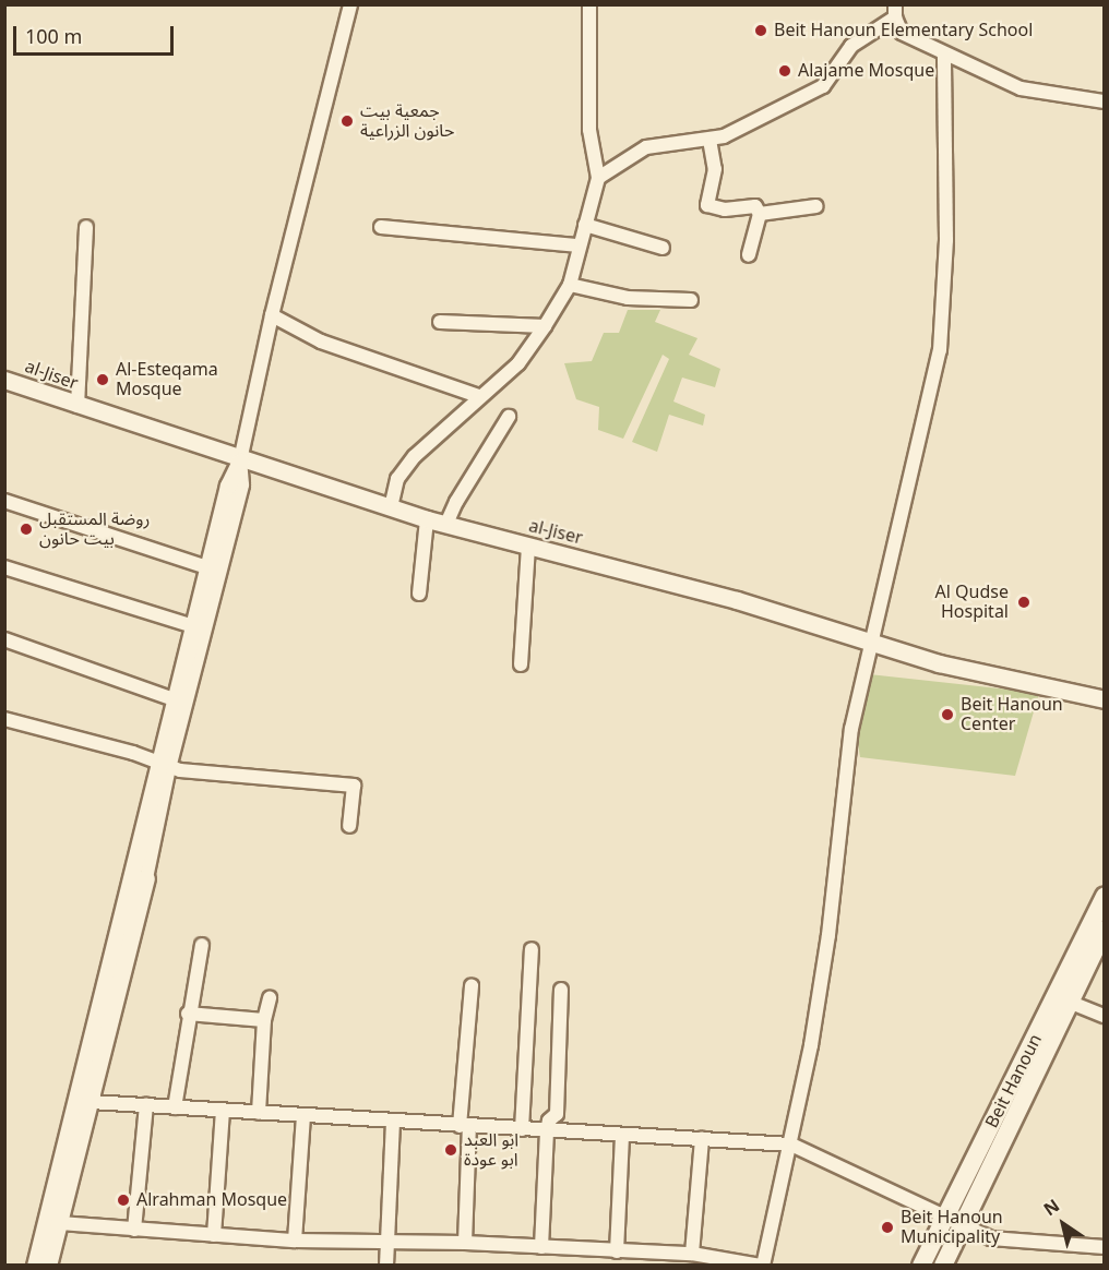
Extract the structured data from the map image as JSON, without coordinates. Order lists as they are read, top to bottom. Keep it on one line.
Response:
{"streets":{"main road":["Beit Hanoun"],"street":["al-Jiser"]},"places":["Beit Hanoun Elementary School","Alajame Mosque","جمعية بيت حانون الزراعية","Al-Esteqama Mosque","روضة المستقبل بيت حانون","Al Qudse Hospital","Beit Hanoun Center","ابو العبد ابو عودة","Alrahman Mosque","Beit Hanoun Municipality"],"scale_bar":"100 m","north":"top left"}
